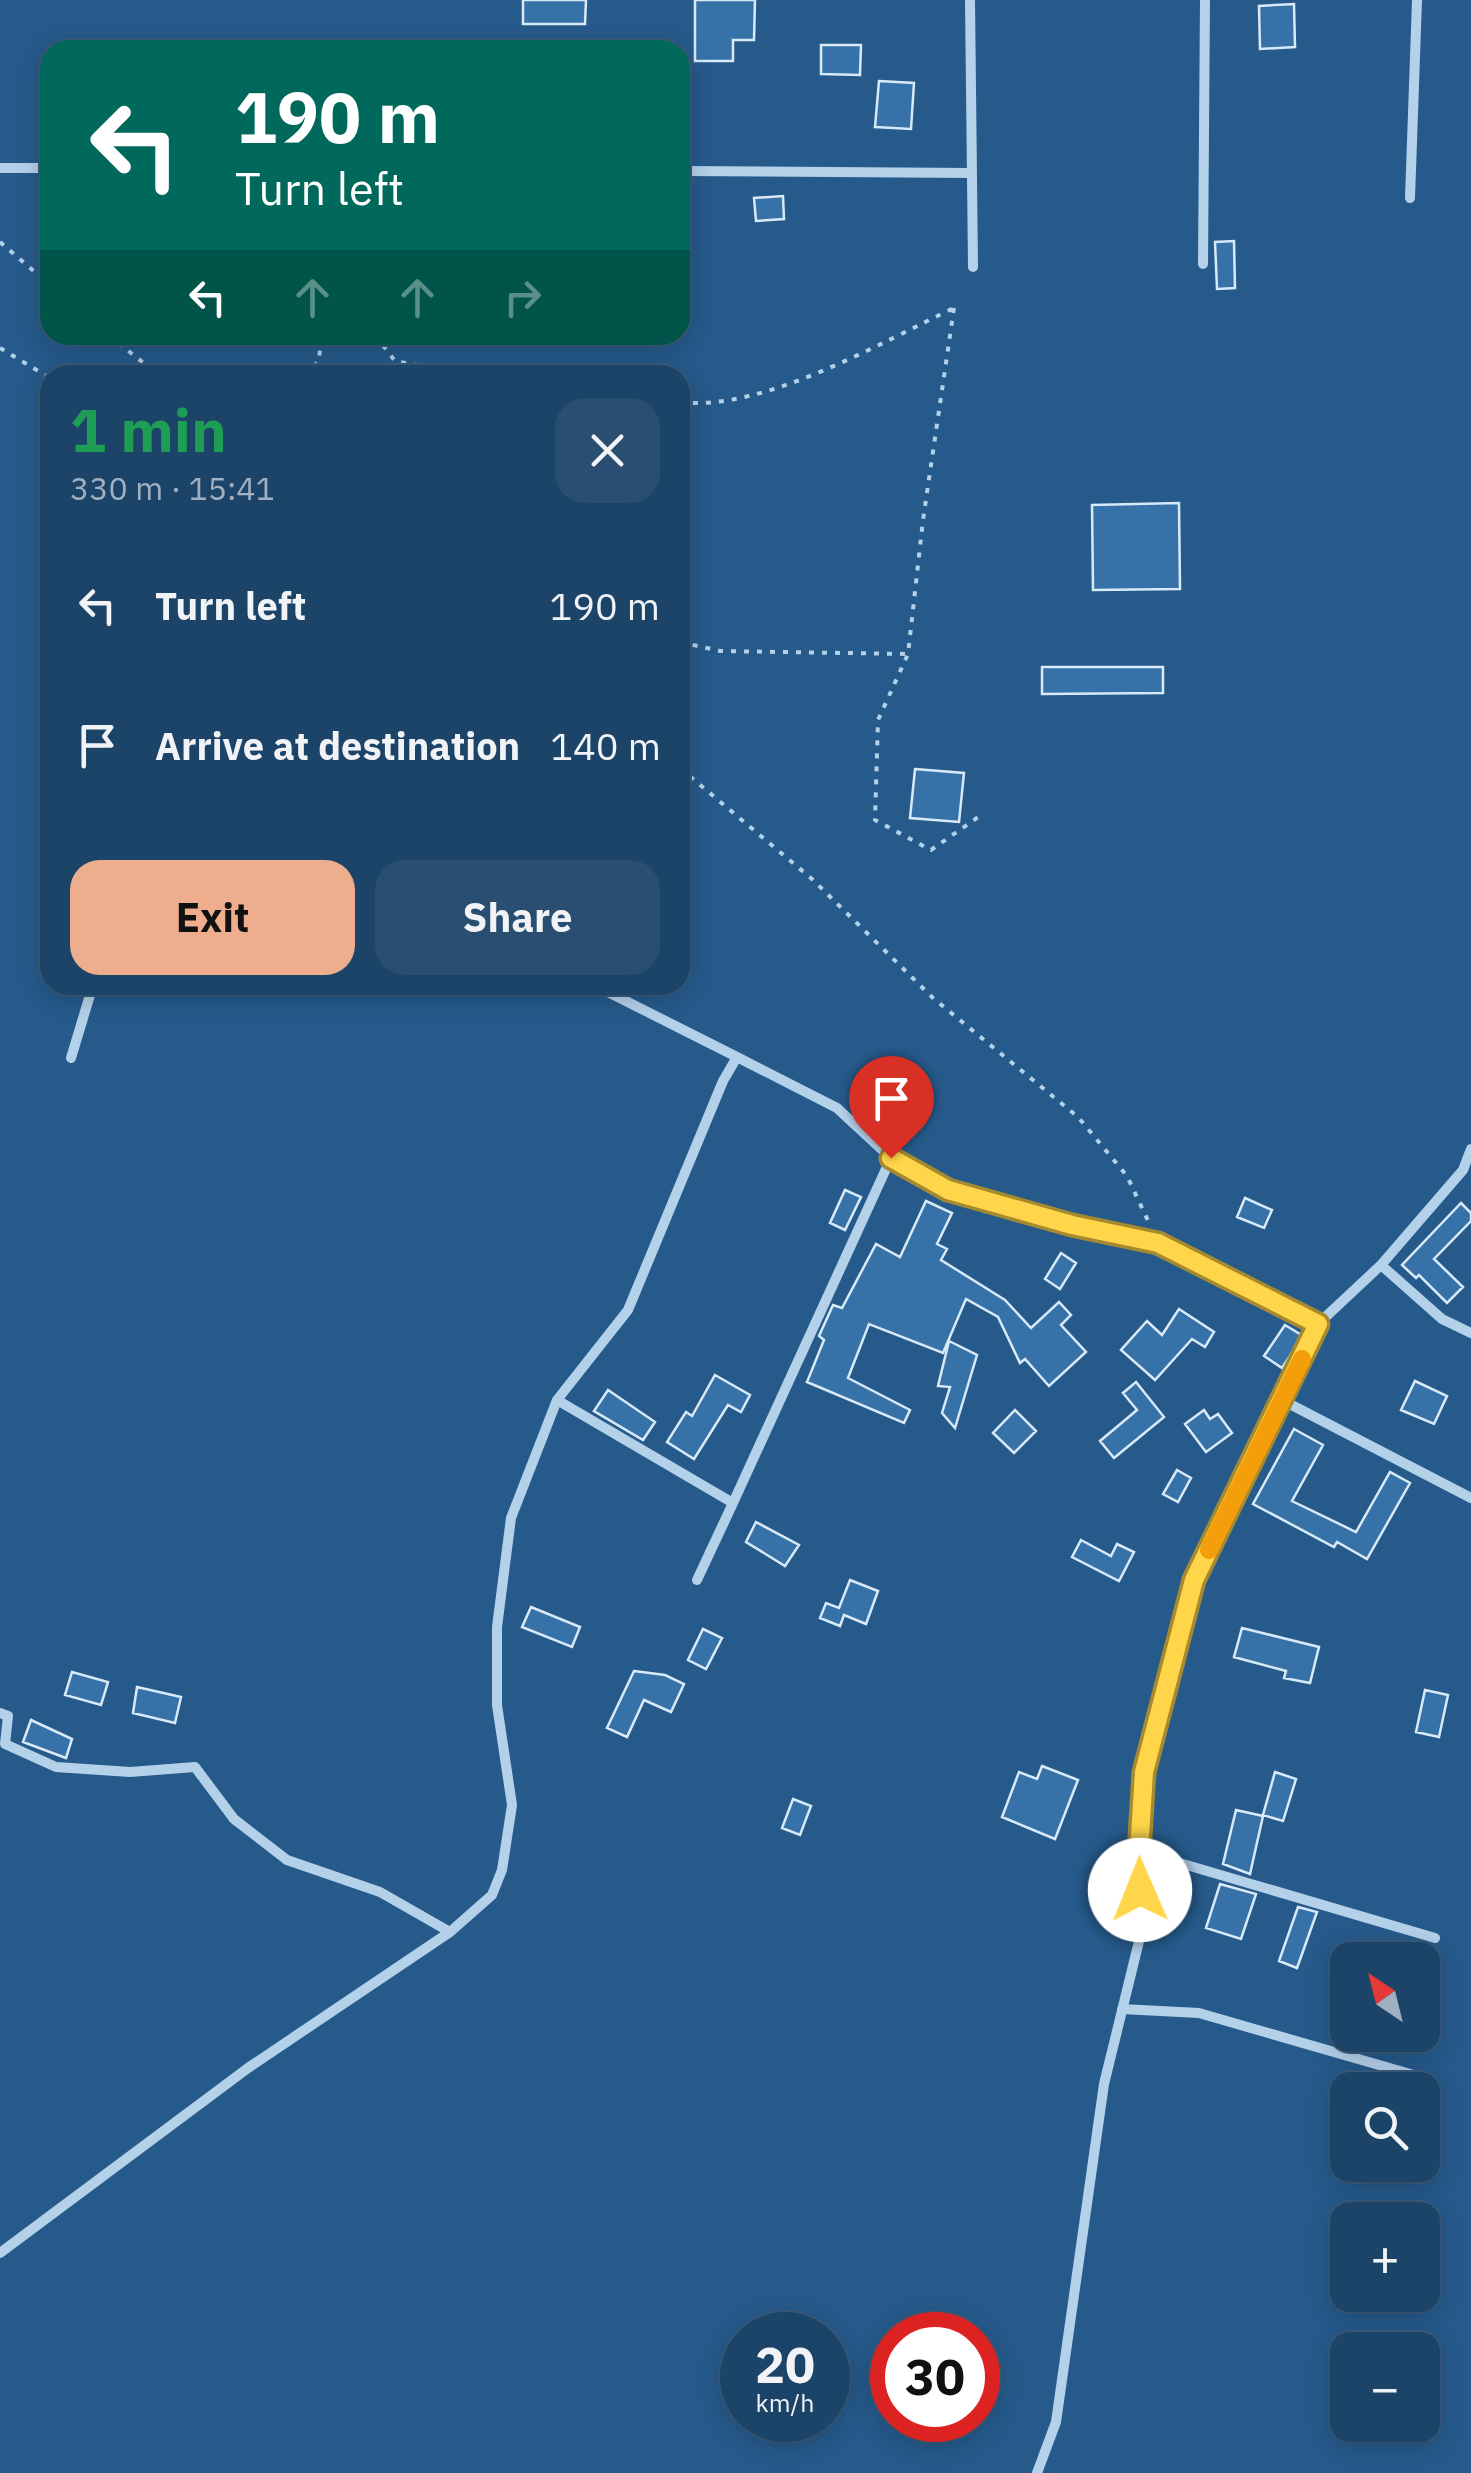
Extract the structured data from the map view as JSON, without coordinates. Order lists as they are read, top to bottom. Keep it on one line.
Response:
{"north":"top left","page":{"turn":["190 m","Turn left"],"heading":["1 min","330 m · 15:41"],"list":[{"name":"Turn left","value":"190 m"},{"name":"Arrive at destination","value":"140 m"}],"buttons":["Exit","Share"],"map_buttons":["+","−"],"speed":"20 km/h","limit":"30"}}
